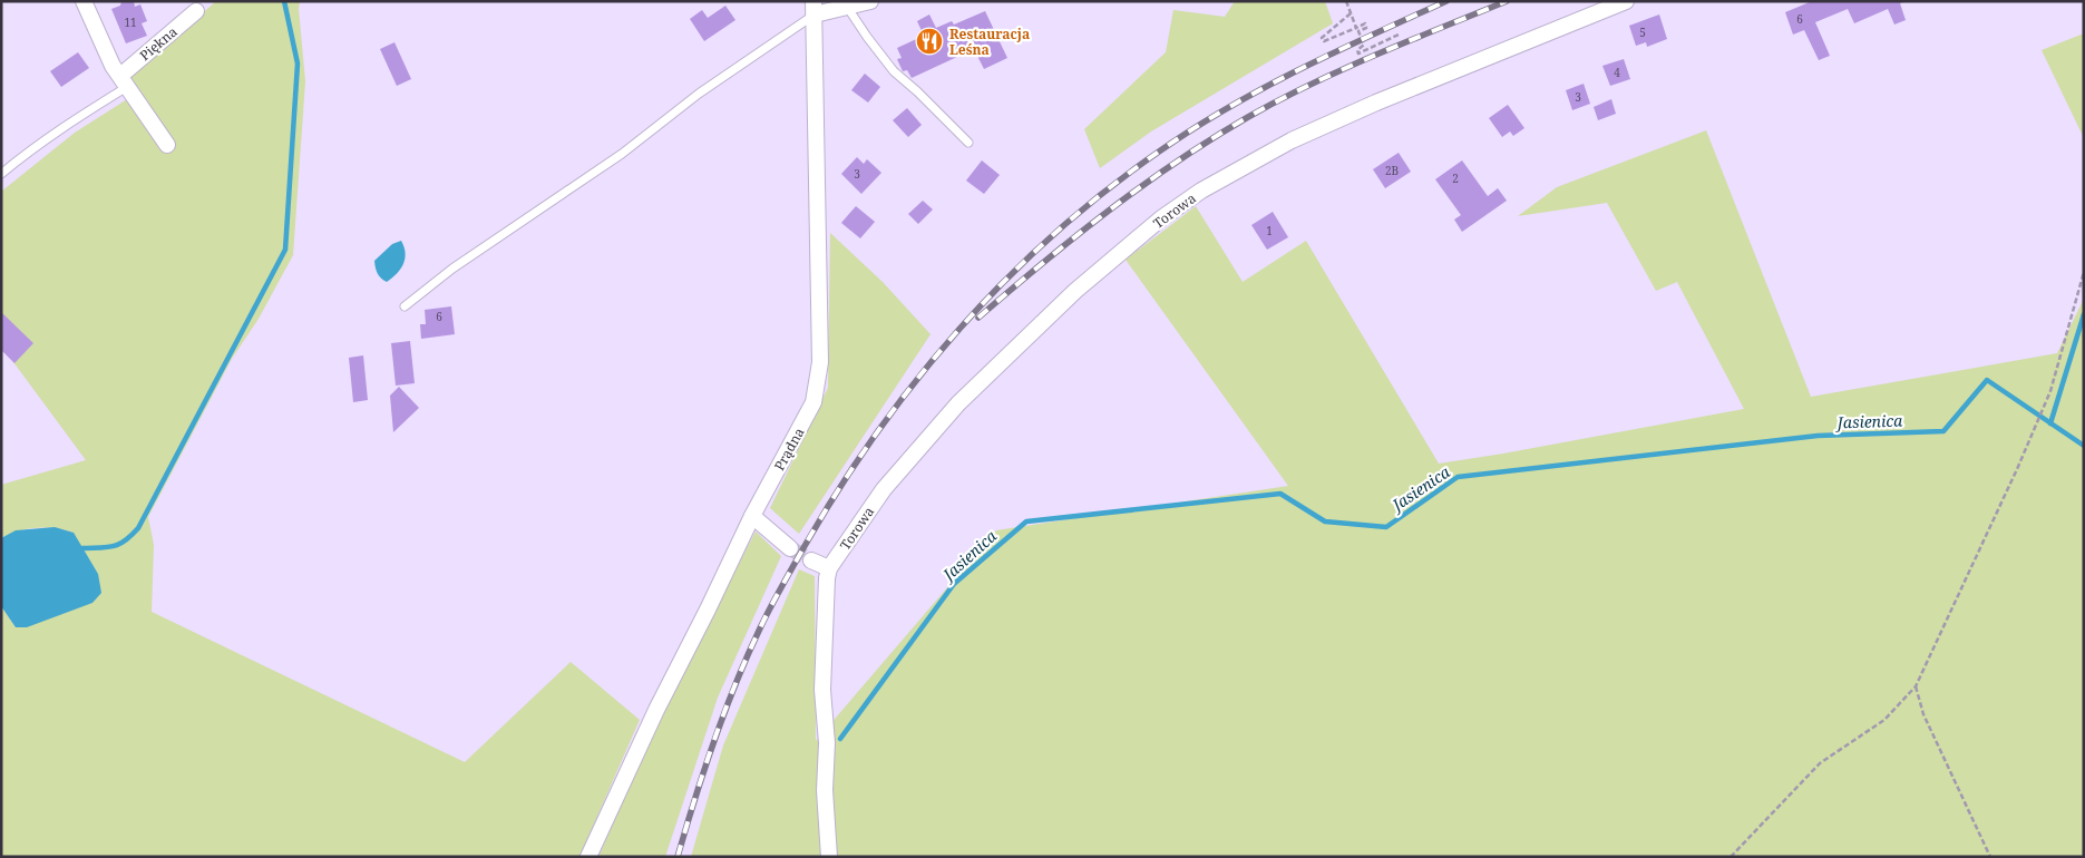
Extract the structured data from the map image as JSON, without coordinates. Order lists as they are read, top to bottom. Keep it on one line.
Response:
{"streets":{"street":["Piękna","Torowa","Prądna"]},"water":["Jasienica"],"places":{"restaurant":["Restauracja Leśna"]},"house_numbers":["6","11","5","4","3","2B","3","2","1","6"]}
